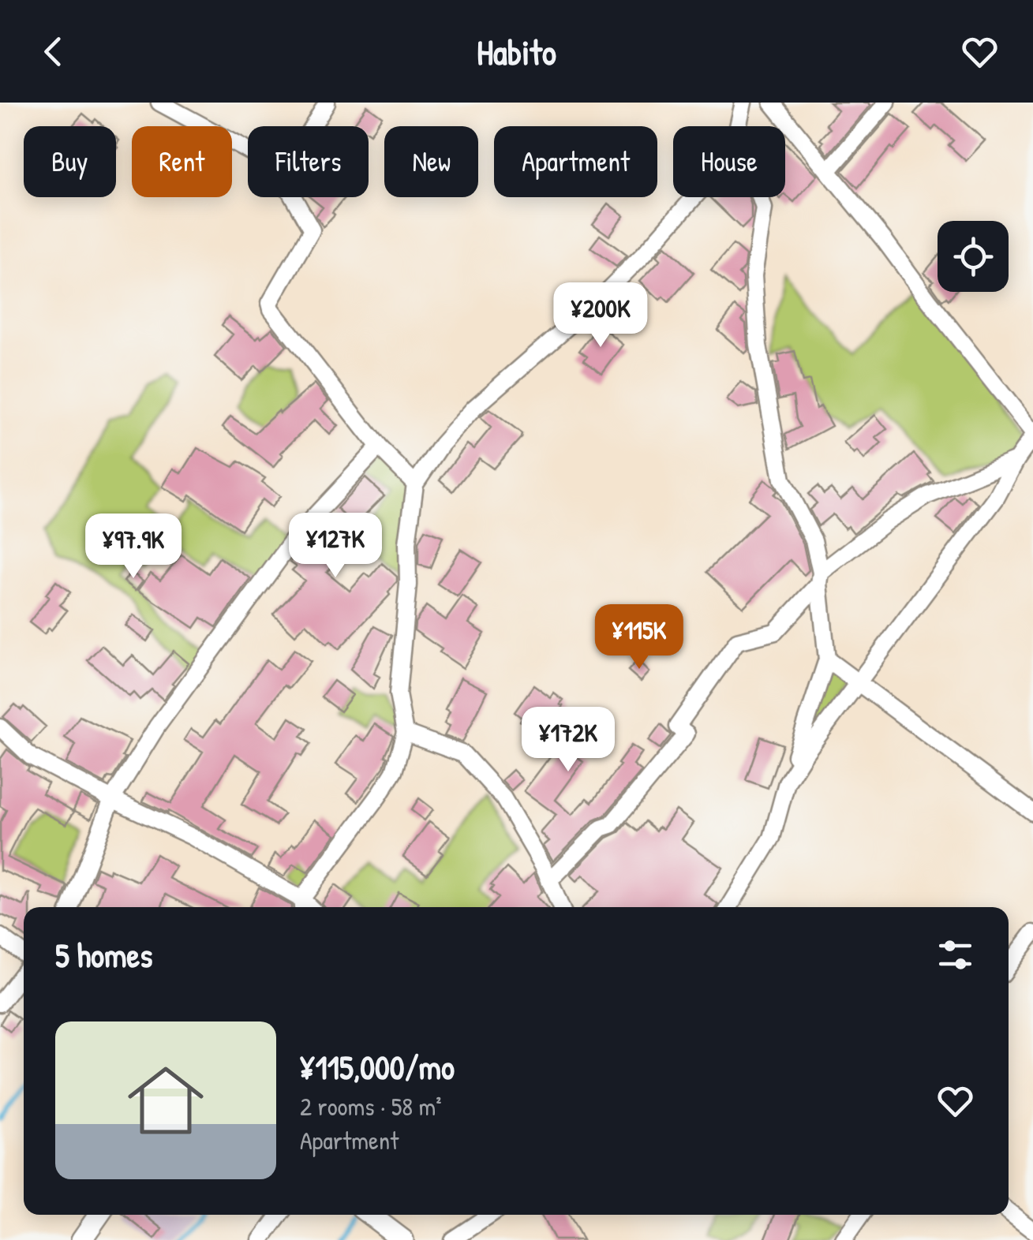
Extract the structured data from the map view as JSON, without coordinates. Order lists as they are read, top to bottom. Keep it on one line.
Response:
{"page":{"header":"Habito","chip":["Buy","Rent","Filters","New","Apartment","House"],"price":["¥200K","¥127K","¥97.9K","¥115K","¥172K"],"heading":"5 homes","list":[{"name":"¥115,000/mo","note":"2 rooms · 58 m² · Apartment"}]}}
